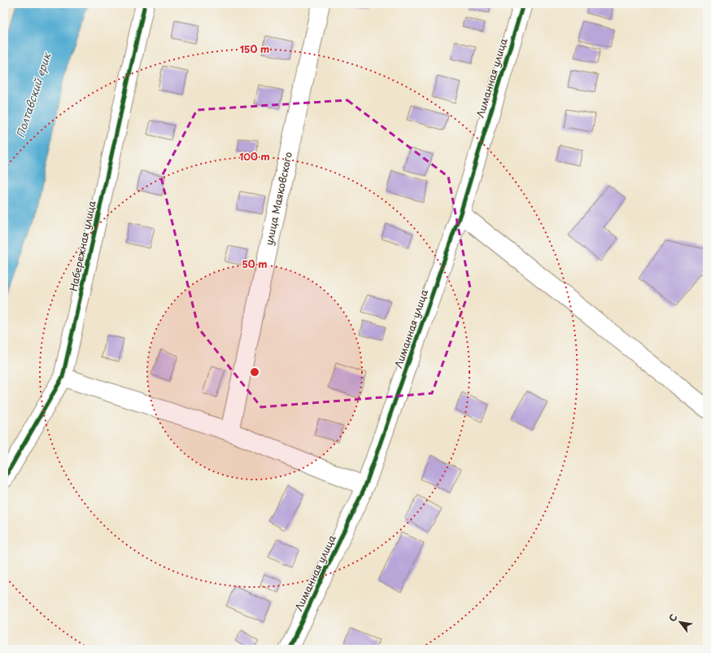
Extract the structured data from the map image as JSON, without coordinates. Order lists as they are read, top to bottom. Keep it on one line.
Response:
{"streets":{"street":["Лиманная улица","улица Маяковского","Набережная улица"]},"water":["Полтавский ерик"],"north":"top left","rings":["150 m","100 m","50 m"]}
